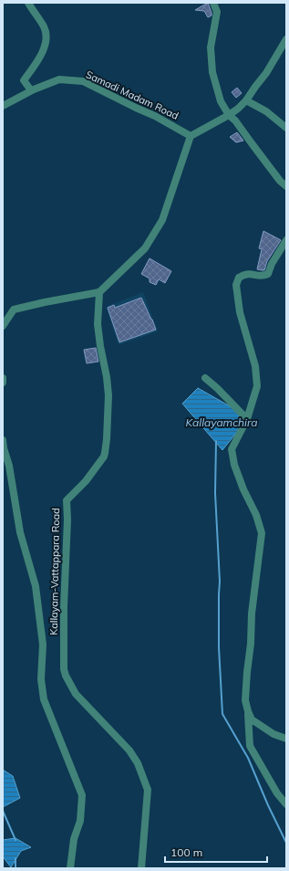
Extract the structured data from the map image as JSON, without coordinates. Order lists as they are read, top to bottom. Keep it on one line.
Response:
{"streets":{"street":["Samadi Madam Road","Kallayam-Vattappara Road"]},"water":["Kallayamchira"],"scale_bar":"100 m"}
